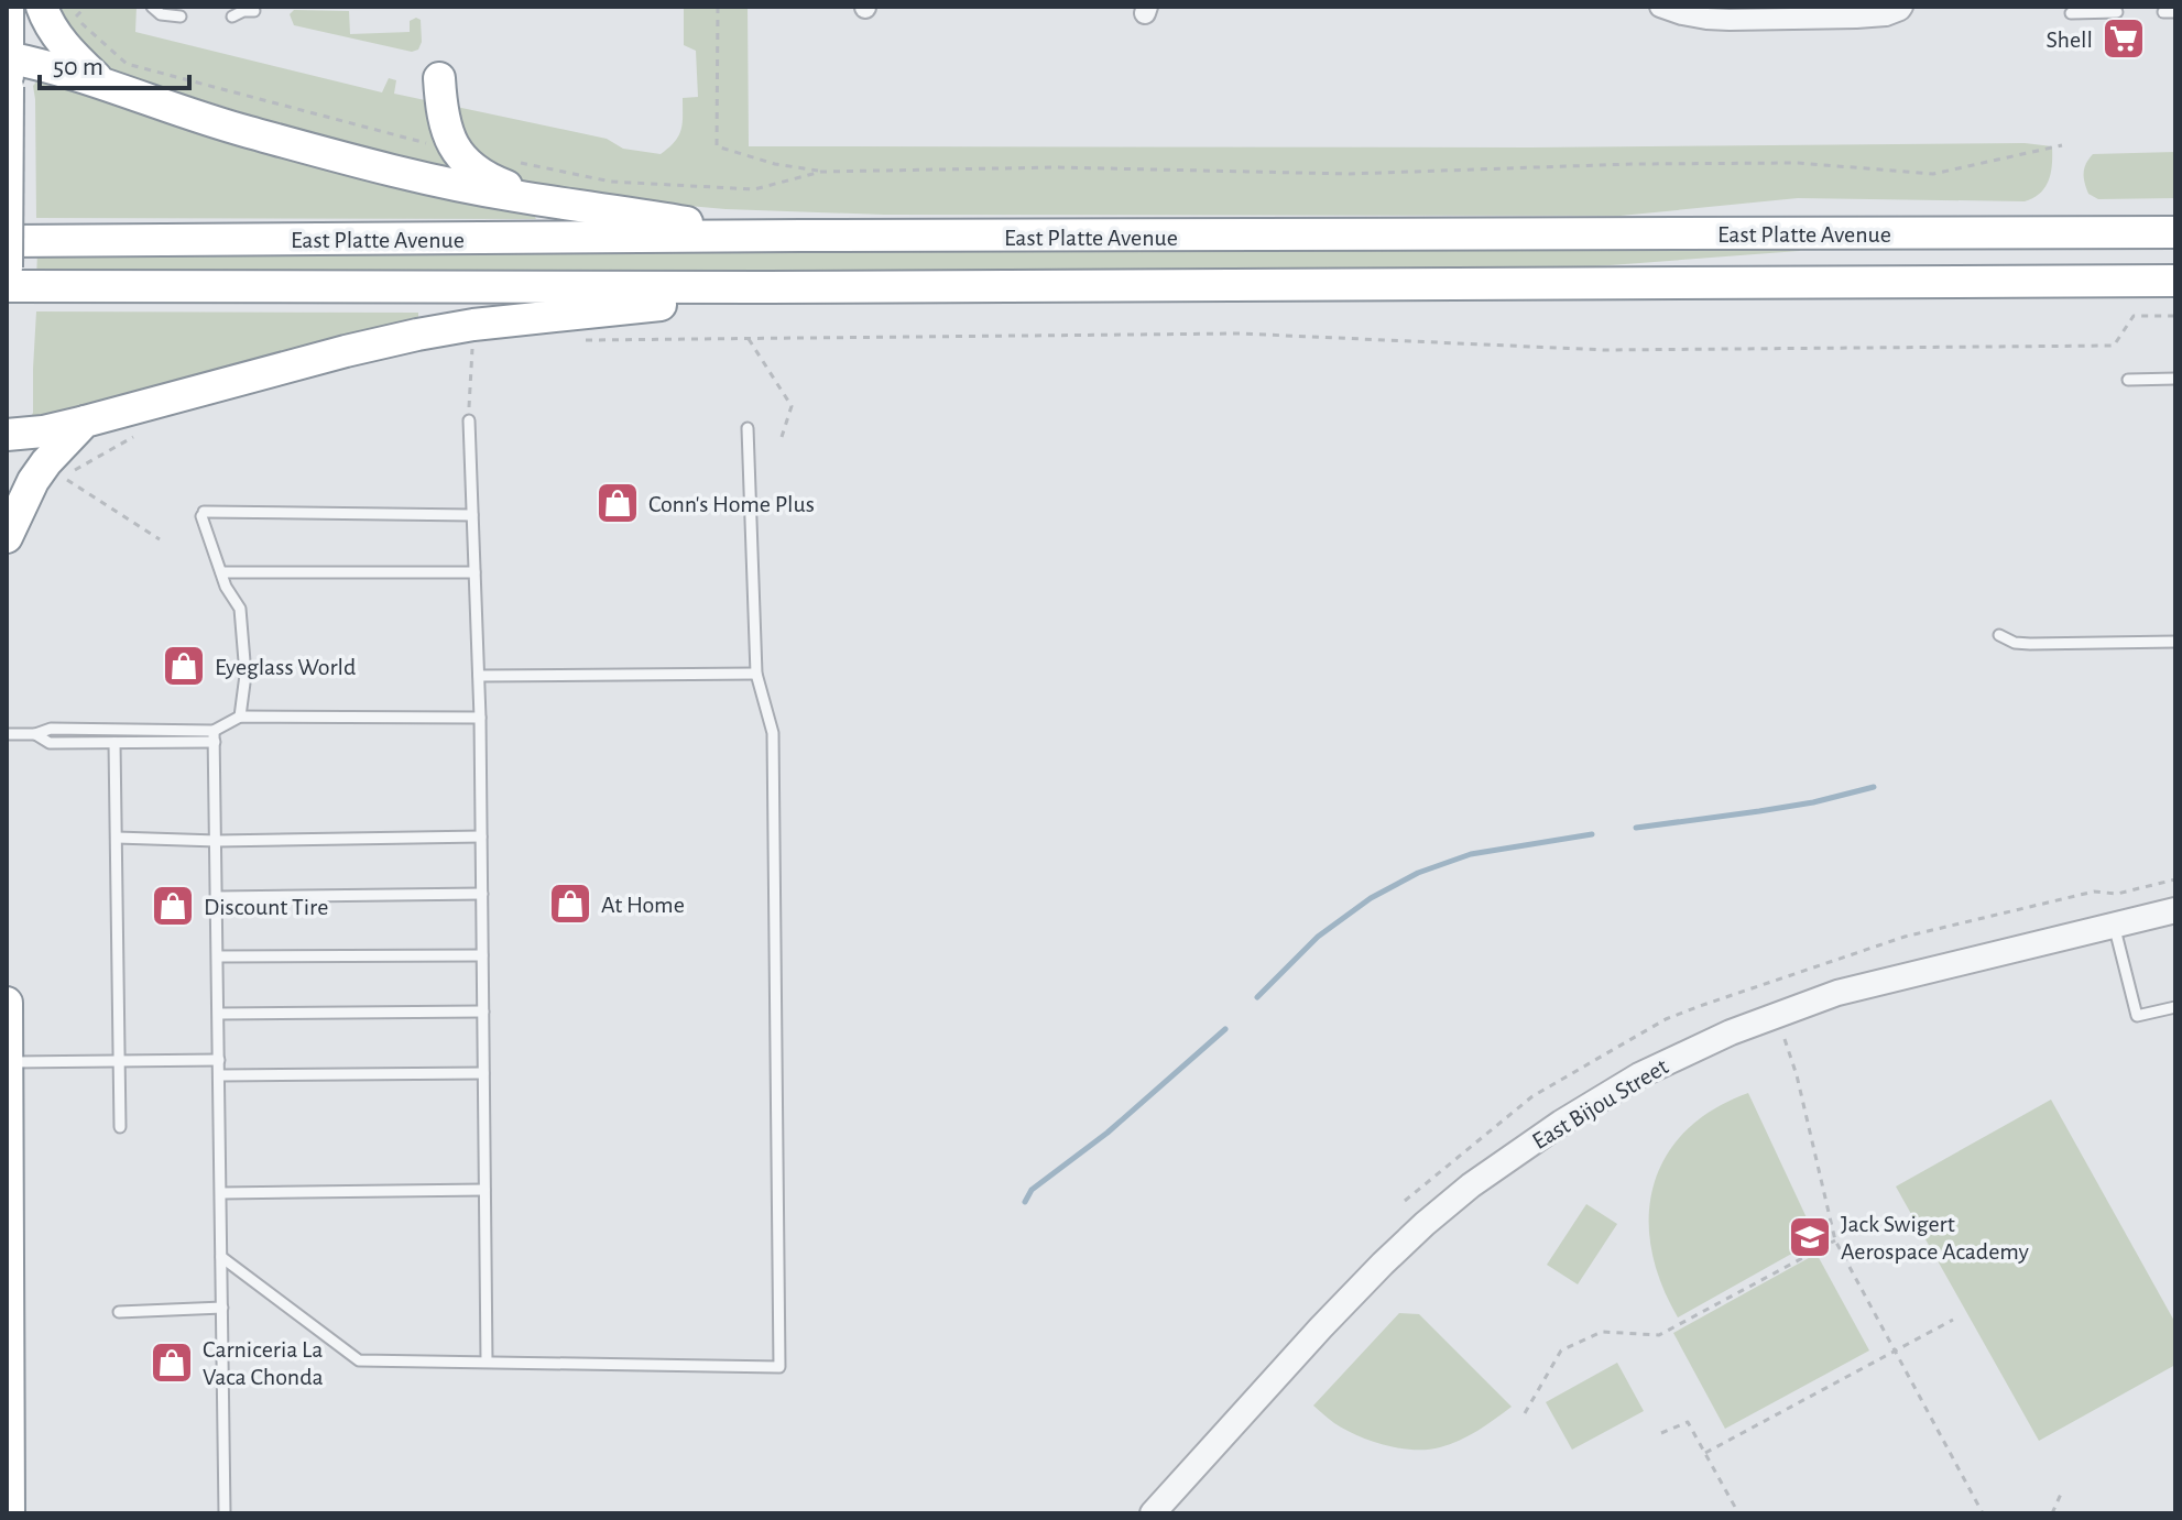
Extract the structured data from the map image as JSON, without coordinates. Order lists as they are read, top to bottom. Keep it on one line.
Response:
{"streets":{"highway":["East Platte Avenue"],"street":["East Bijou Street"]},"places":{"supermarket":["Shell"],"shop":["Conn's Home Plus","Eyeglass World","At Home","Discount Tire","Carniceria La Vaca Chonda"],"school or university":["Jack Swigert Aerospace Academy"]},"scale_bar":"50 m"}
